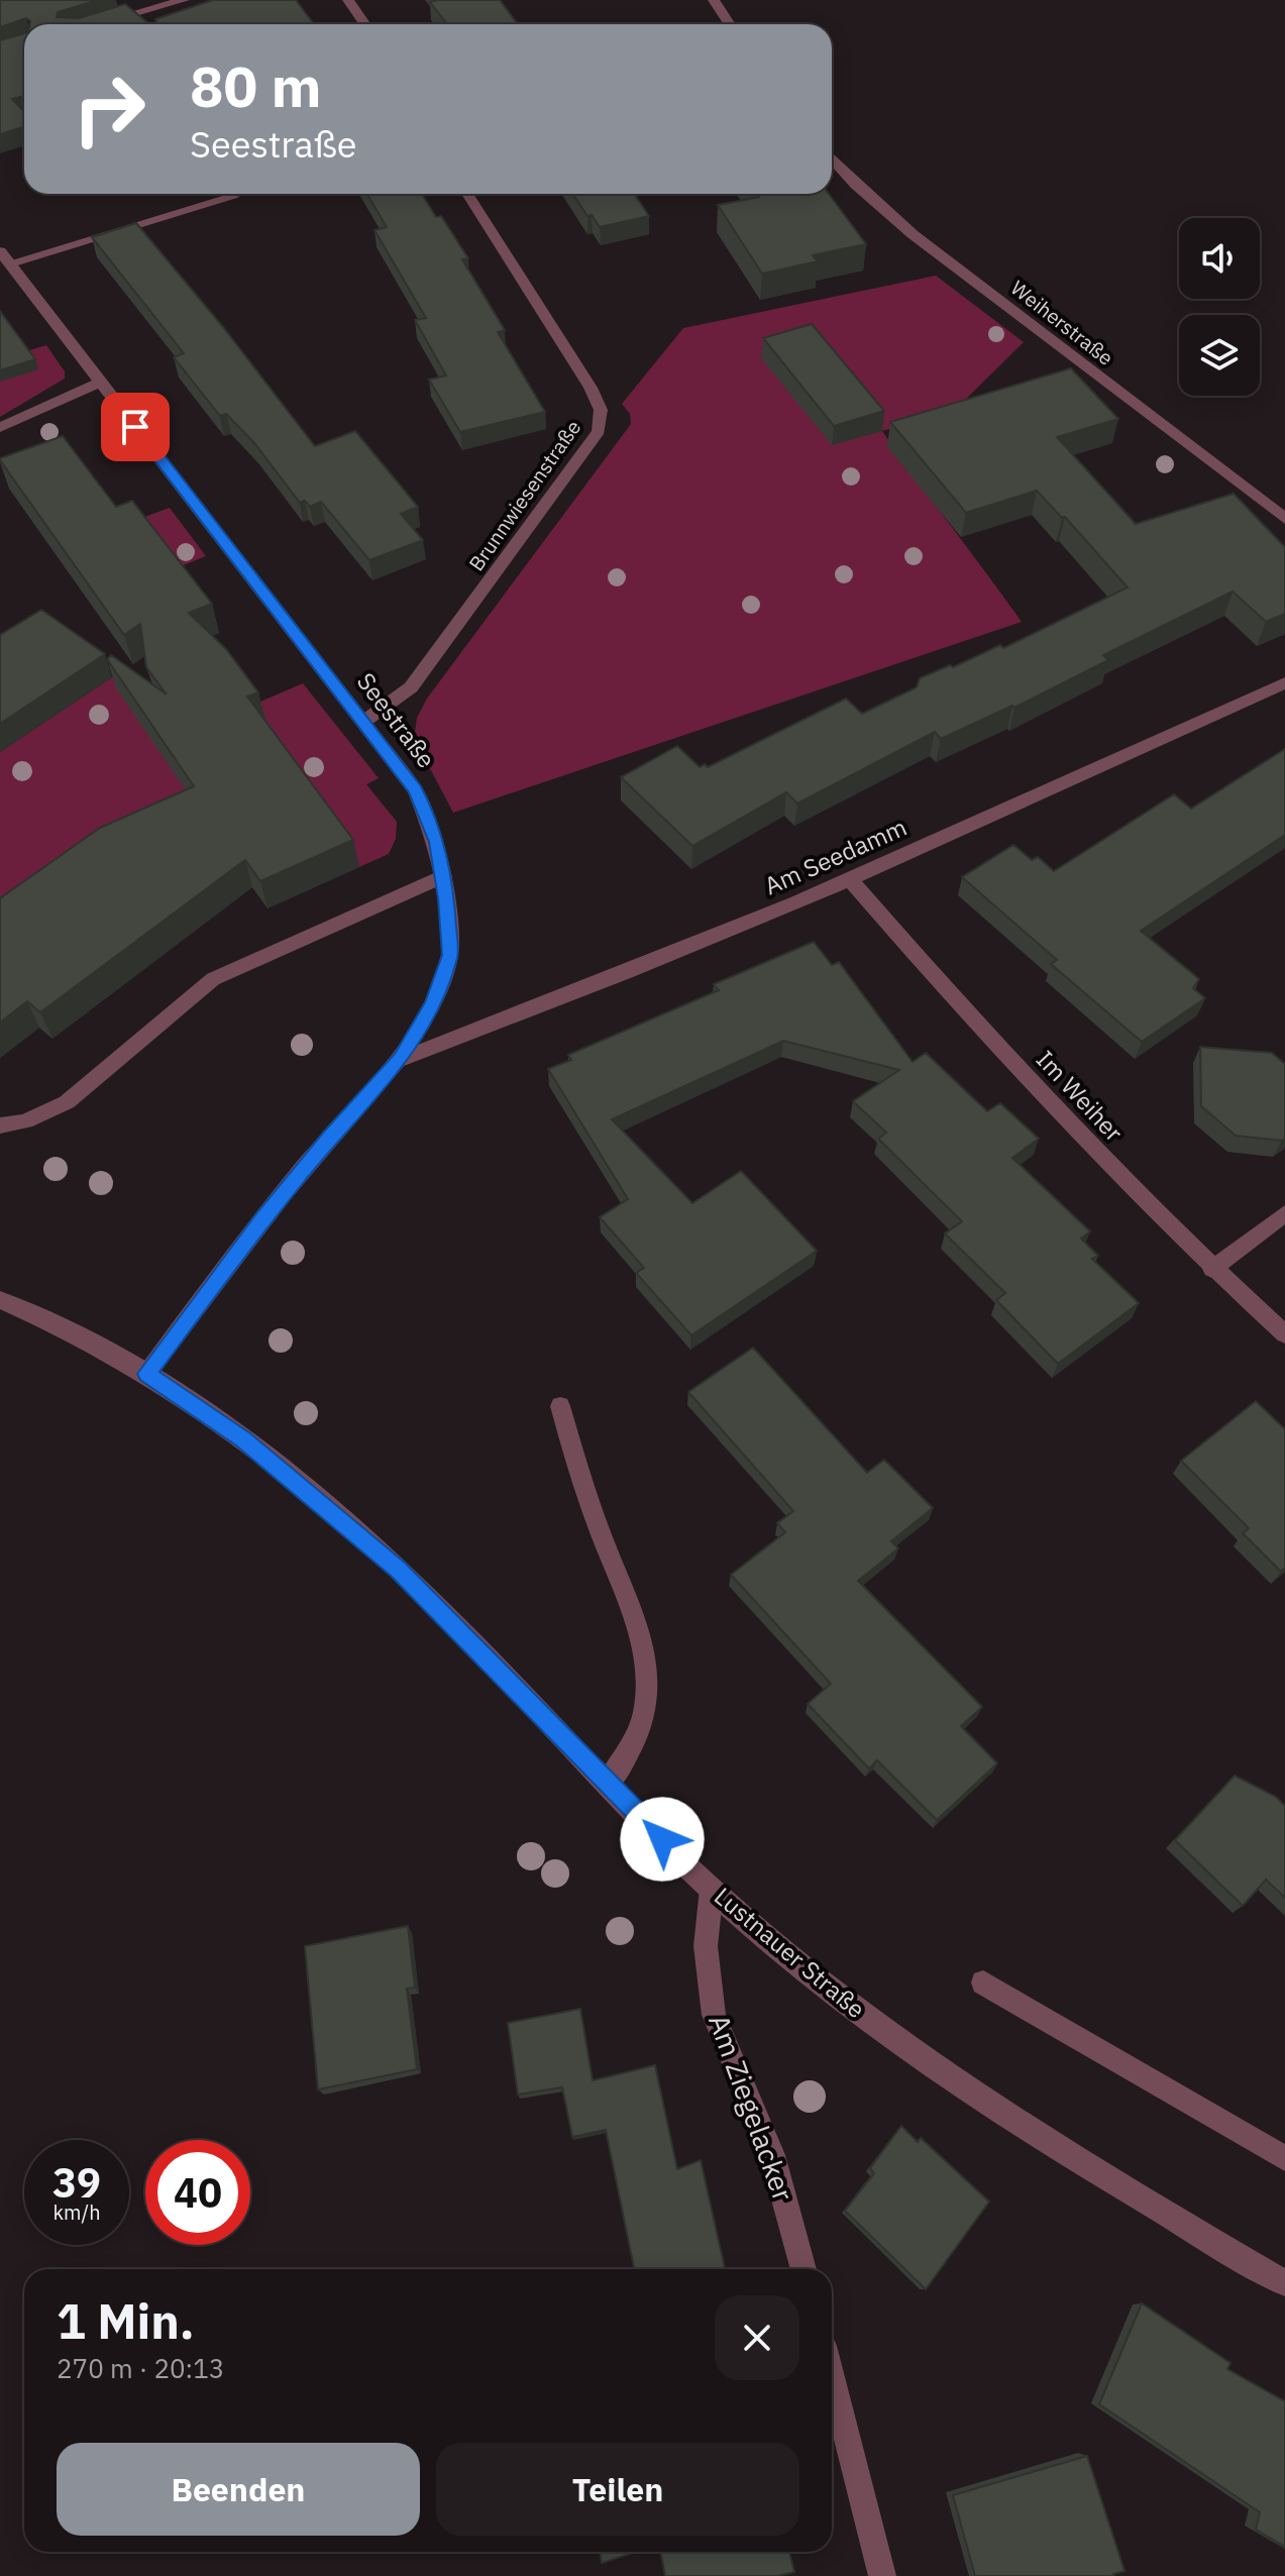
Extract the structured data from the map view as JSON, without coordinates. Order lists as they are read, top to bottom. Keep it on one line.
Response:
{"streets":{"street":["Weiherstraße","Brunnwiesenstraße","Seestraße","Am Seedamm","Im Weiher","Lustnauer Straße","Am Ziegelacker"]},"crossings":[["Brunnwiesenstraße","Seestraße"],["Seestraße","Am Seedamm"],["Seestraße","Lustnauer Straße"],["Am Seedamm","Im Weiher"],["Lustnauer Straße","Am Ziegelacker"]],"page":{"turn":["80 m","Seestraße"],"speed":"39 km/h","limit":"40","heading":["1 Min.","270 m · 20:13"],"buttons":["Beenden","Teilen"]}}
